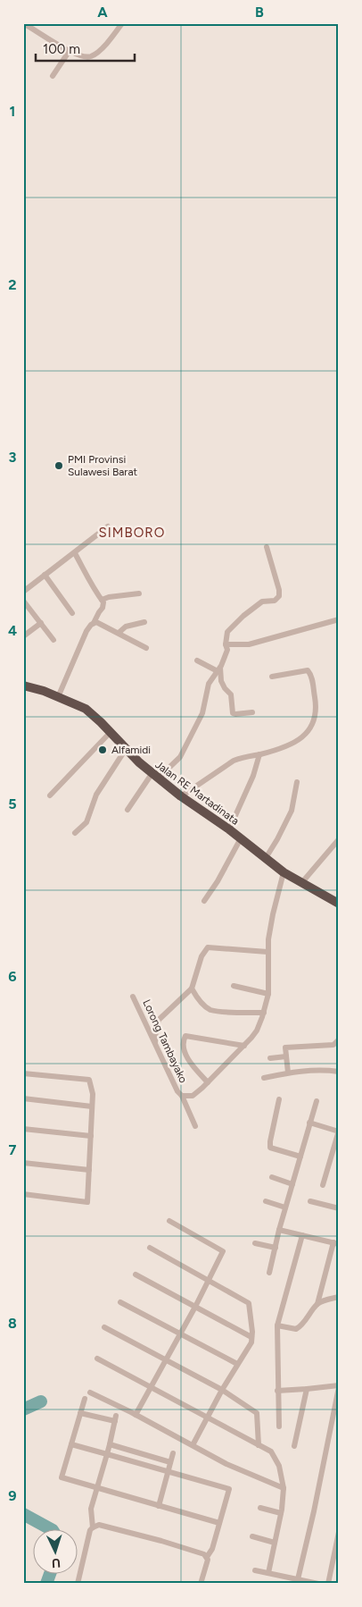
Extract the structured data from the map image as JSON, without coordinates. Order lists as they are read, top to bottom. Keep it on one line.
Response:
{"streets":{"highway":["Jalan RE Martadinata"],"street":["Lorong Tambayako"]},"crossings":[["Jalan RE Martadinata","Lorong Tambayako"]],"districts":["SIMBORO"],"places":["PMI Provinsi Sulawesi Barat","Alfamidi"],"scale_bar":"100 m","north":"bottom","grid":{"columns":["A","B"],"rows":["1","2","3","4","5","6","7","8","9"]}}
